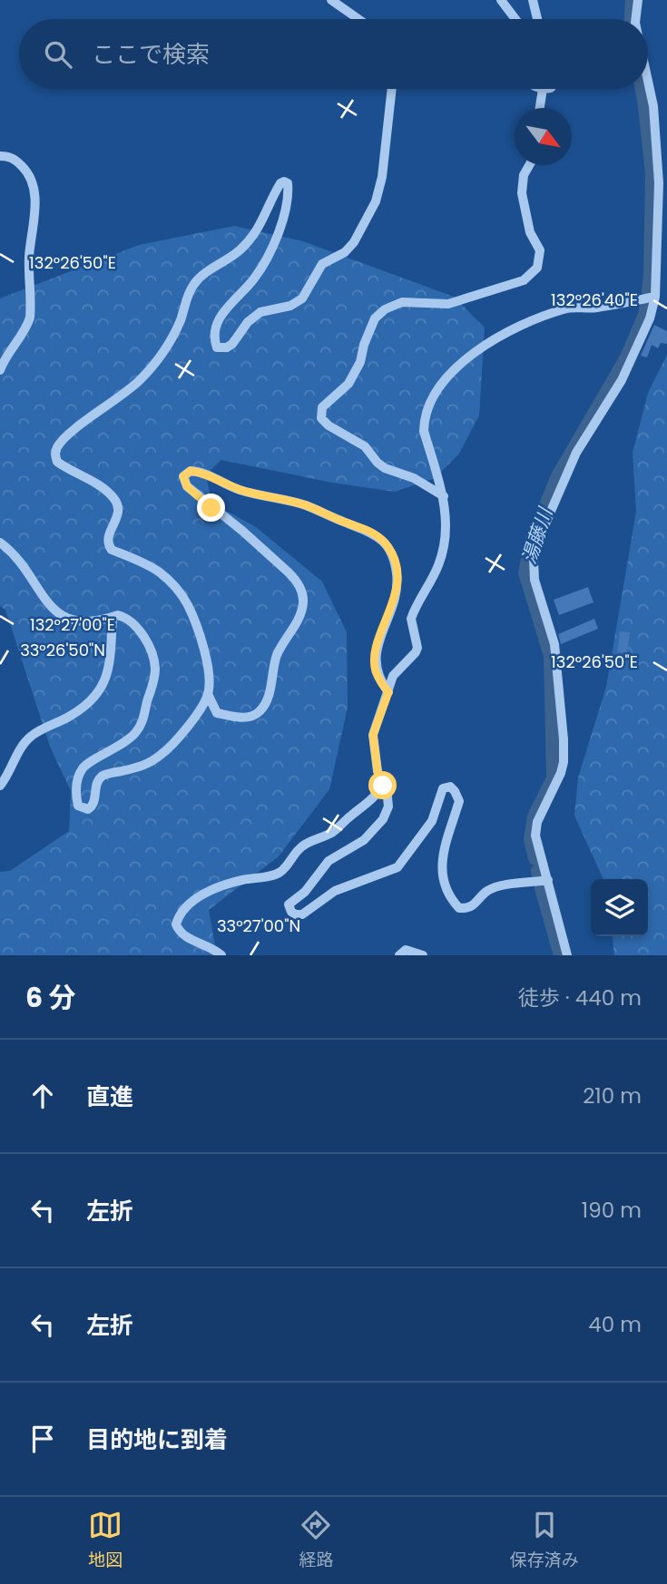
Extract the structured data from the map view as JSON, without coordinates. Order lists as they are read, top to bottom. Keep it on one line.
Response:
{"water":["湯藤川"],"north":"bottom right","page":{"search":"ここで検索","heading":["6 分","徒歩 · 440 m"],"list":[["直進","210 m"],["左折","190 m"],["左折","40 m"],"目的地に到着"],"nav":["地図","経路","保存済み"]},"coordinates":["132°26'50\"E","132°26'40\"E","132°27'00\"E","33°26'50\"N","33°27'00\"N"]}
